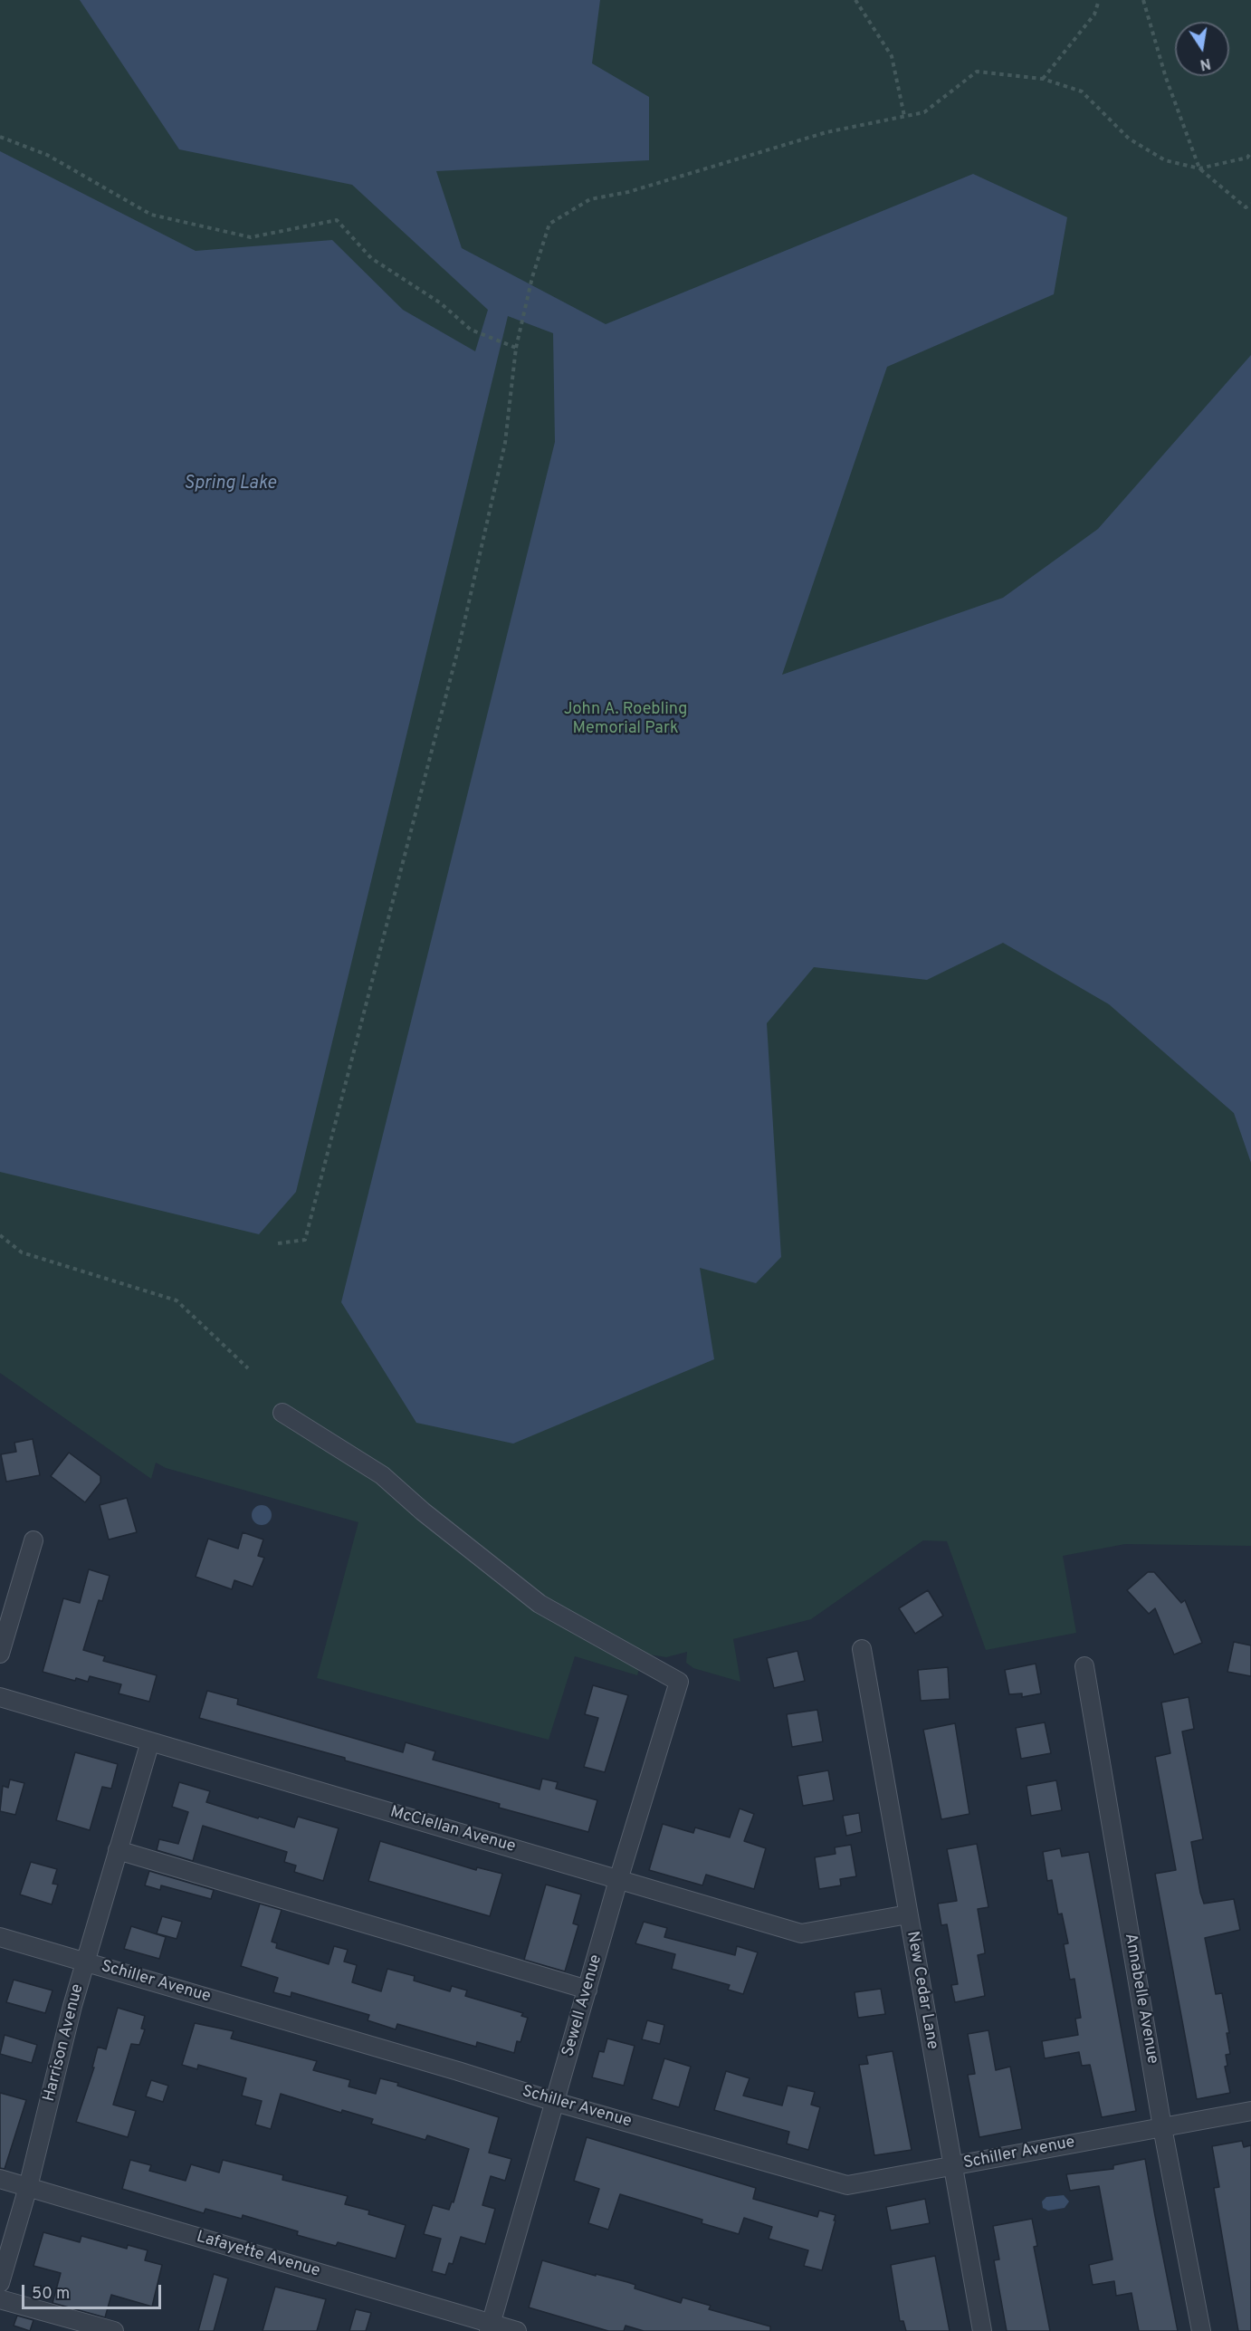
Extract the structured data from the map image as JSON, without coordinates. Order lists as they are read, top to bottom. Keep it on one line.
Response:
{"streets":{"street":["McClellan Avenue","Schiller Avenue","New Cedar Lane","Annabelle Avenue","Sewell Avenue","Harrison Avenue","Lafayette Avenue"]},"crossings":[["McClellan Avenue","New Cedar Lane"],["McClellan Avenue","Sewell Avenue"],["McClellan Avenue","Harrison Avenue"],["Schiller Avenue","New Cedar Lane"],["Schiller Avenue","Annabelle Avenue"],["Schiller Avenue","Sewell Avenue"],["Schiller Avenue","Harrison Avenue"],["Sewell Avenue","Lafayette Avenue"],["Harrison Avenue","Lafayette Avenue"]],"water":["Spring Lake"],"parks":["John A. Roebling Memorial Park"],"scale_bar":"50 m","north":"bottom"}
